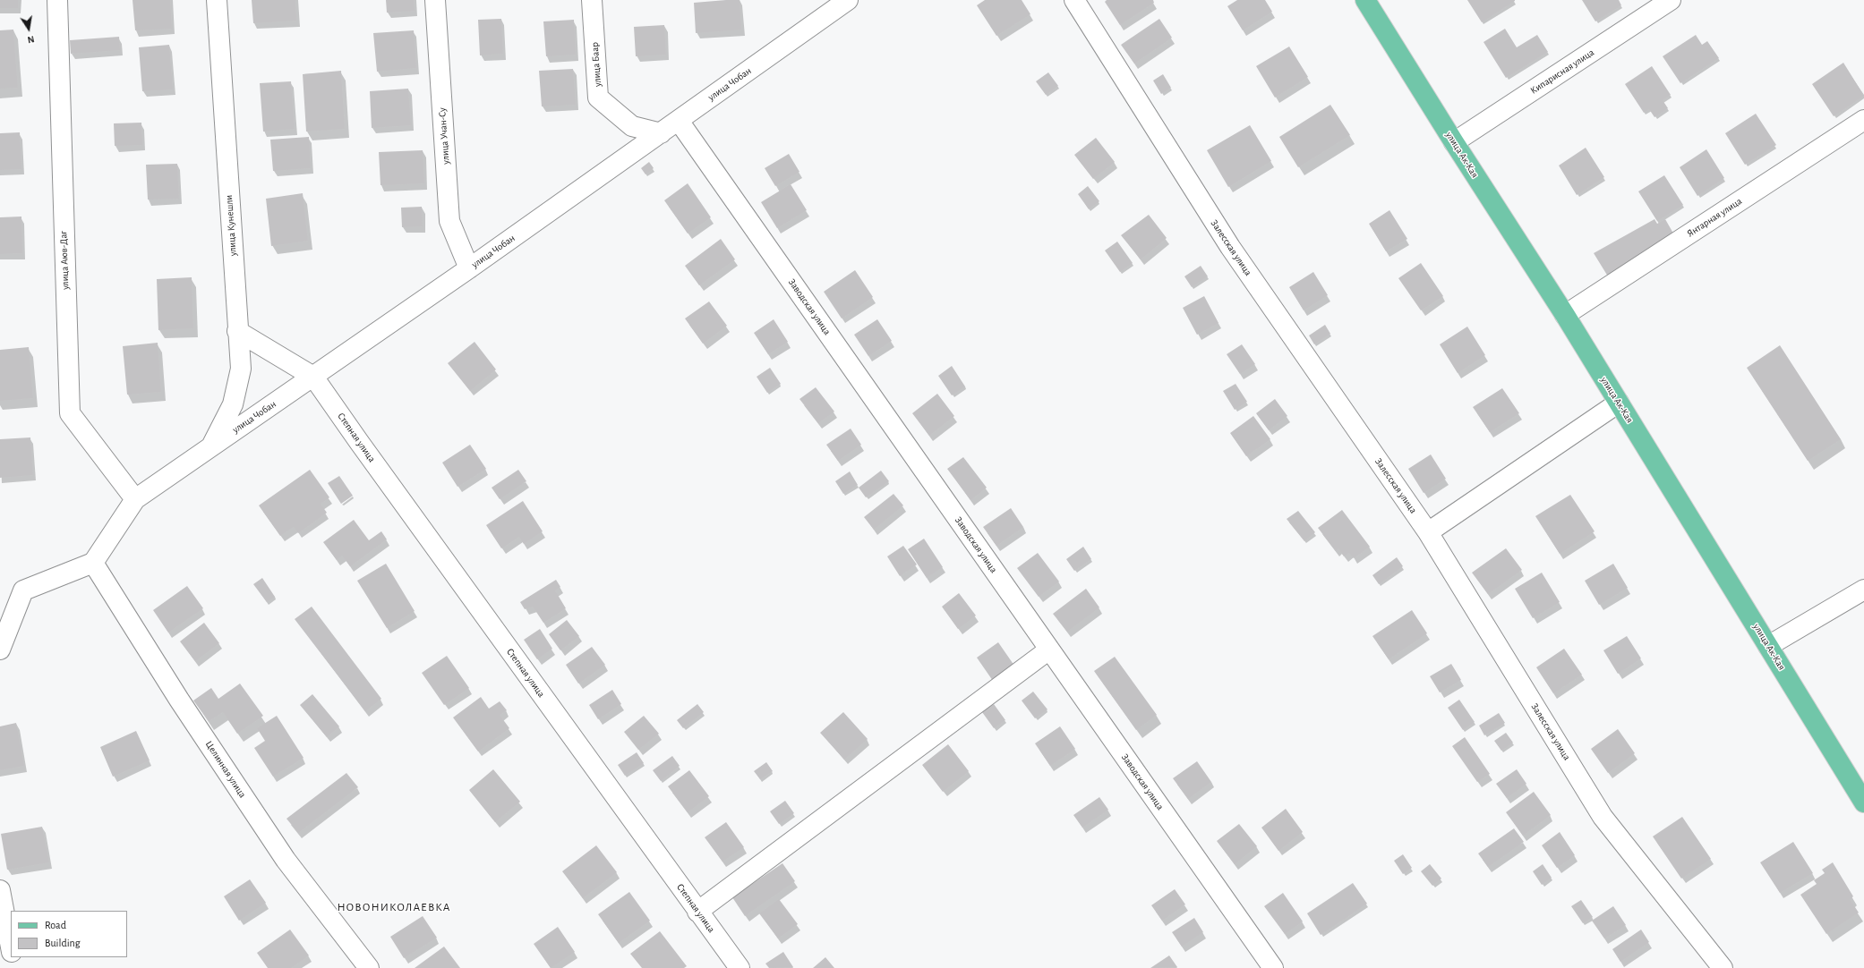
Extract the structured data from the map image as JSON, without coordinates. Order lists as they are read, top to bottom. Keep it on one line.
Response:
{"streets":{"main road":["улица Ак-Кая"],"street":["улица Баар","Кипарисная улица","улица Чобан","улица Учан-Су","Янтарная улица","улица Кунешли","Залесская улица","улица Аюв-Даг","Заводская улица","Степная улица","Целинная улица"]},"crossings":[["улица Баар","улица Чобан"],["Кипарисная улица","улица Ак-Кая"],["улица Чобан","улица Учан-Су"],["улица Чобан","улица Кунешли"],["улица Чобан","улица Аюв-Даг"],["улица Чобан","Заводская улица"],["улица Чобан","Степная улица"],["улица Ак-Кая","Янтарная улица"]],"districts":["НОВОНИКОЛАЕВКА"],"legend":["Road","Building"],"north":"bottom"}
